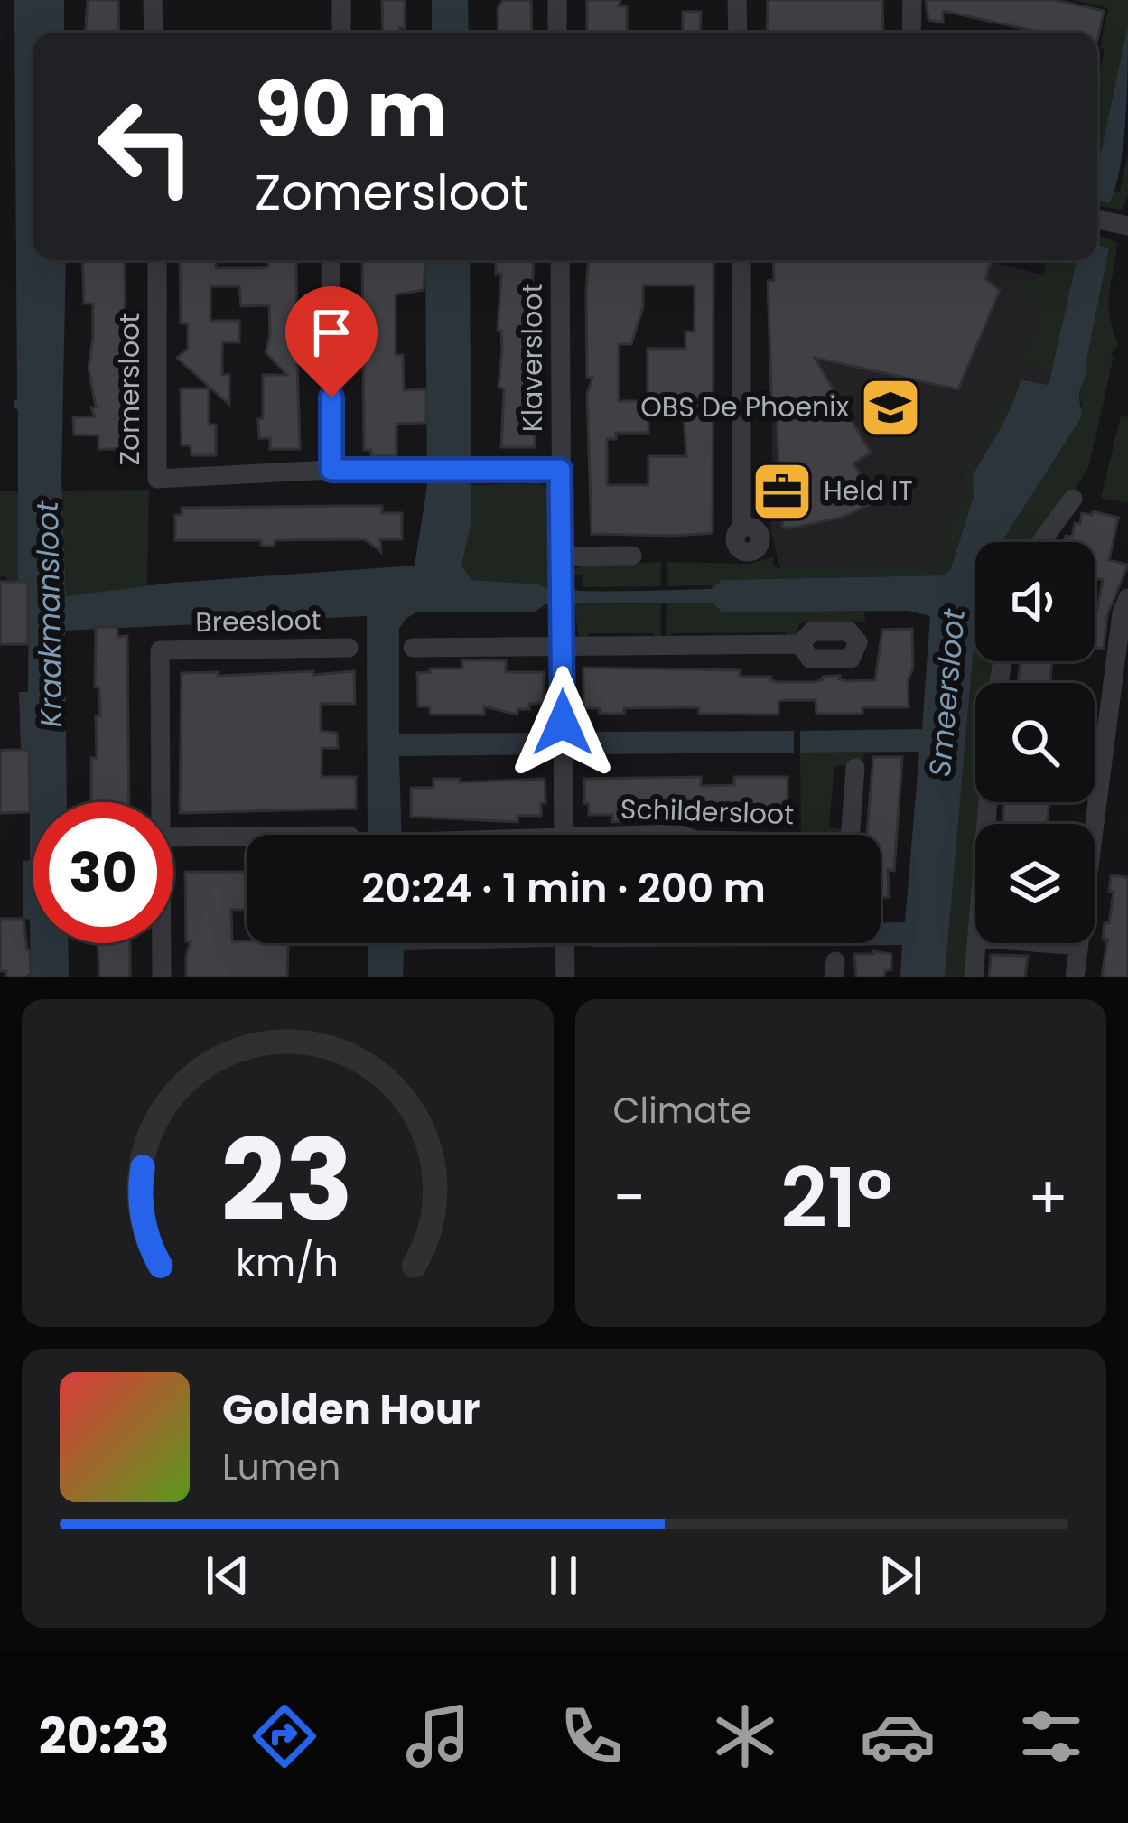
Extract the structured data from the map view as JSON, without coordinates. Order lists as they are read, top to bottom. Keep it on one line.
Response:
{"streets":{"street":["Klaversloot","Zomersloot","Breesloot","Schildersloot"]},"crossings":[["Klaversloot","Zomersloot"]],"water":["Kraakmansloot","Smeersloot"],"places":{"school or university":["OBS De Phoenix"],"office":["Held IT"]},"page":{"turn":["90 m","Zomersloot"],"limit":"30","trip":"20:24 · 1 min · 200 m","tile":"Climate","heat":["−","21°","+"],"song":["Golden Hour","Lumen"],"tabs":"20:23","gauge":["23","km/h"]}}
